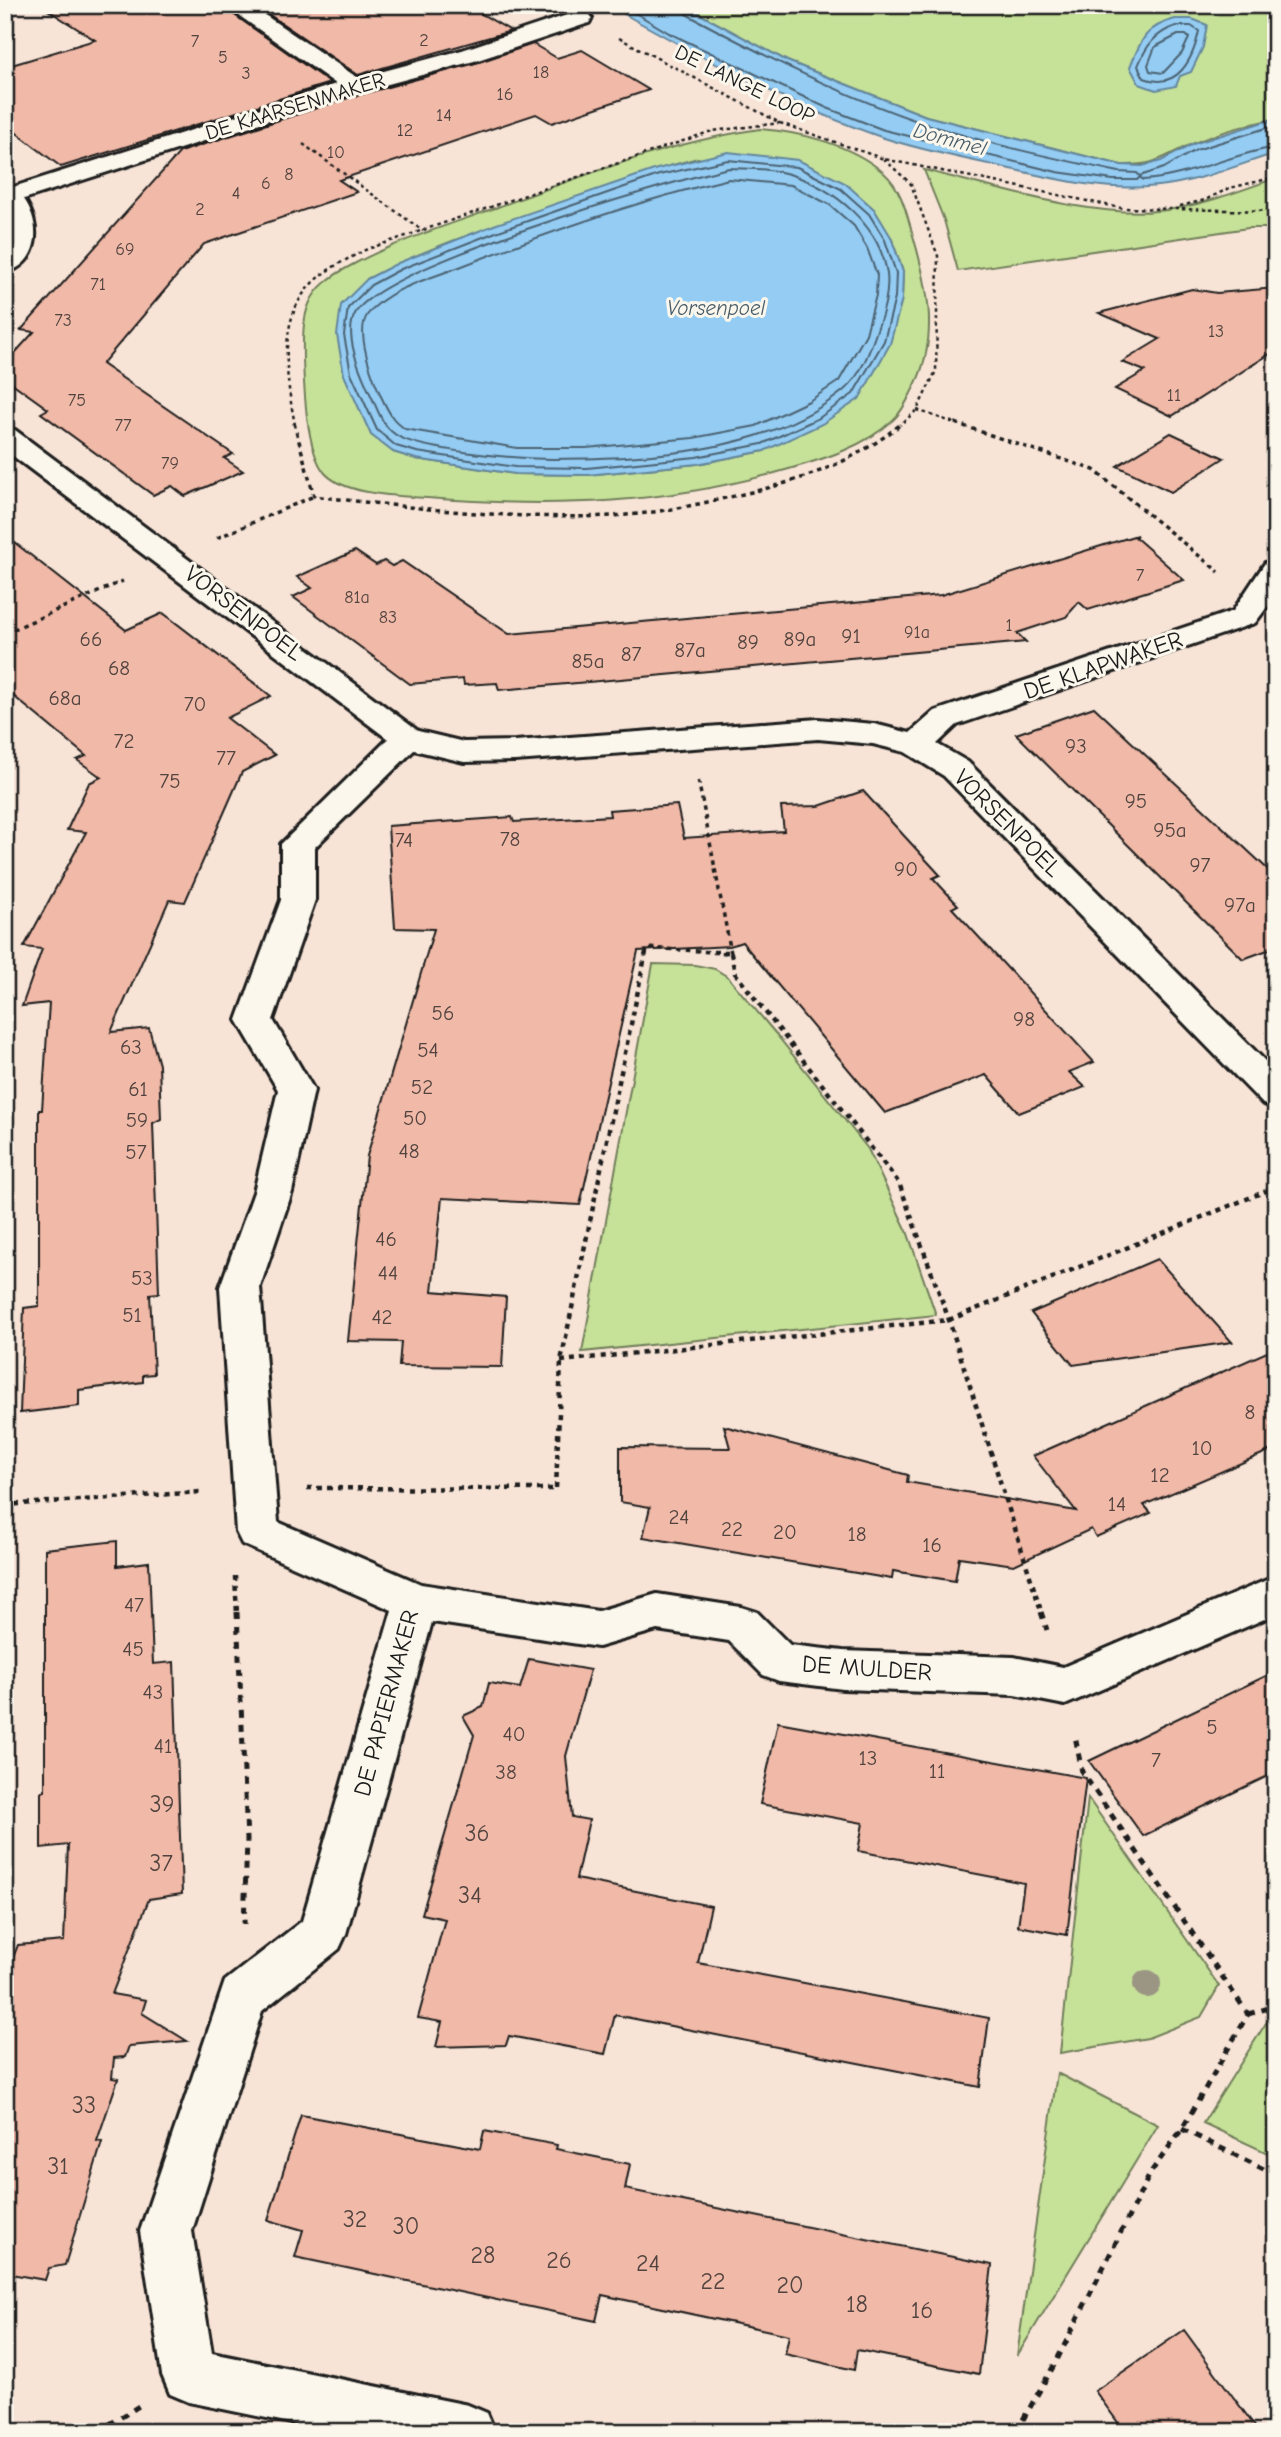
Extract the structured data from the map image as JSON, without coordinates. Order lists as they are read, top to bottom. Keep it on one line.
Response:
{"streets":{"street":["DE KAARSENMAKER","VORSENPOEL","DE KLAPWAKER","DE MULDER","DE PAPIERMAKER"],"path":["DE LANGE LOOP"]},"crossings":[["DE LANGE LOOP","DE KAARSENMAKER"],["VORSENPOEL","DE KLAPWAKER"],["DE MULDER","DE PAPIERMAKER"]],"water":["Dommel","Vorsenpoel"],"house_numbers":["2","7","5","18","3","16","14","12","10","8","6","4","2","69","71","73","13","11","75","77","79","7","81a","83","1","91a","91","66","89a","89","87a","87","85a","68","68a","70","72","93","77","75","95","95a","78","74","97","90","97a","56","98","63","54","52","61","50","59","48","57","46","44","53","51","42","8","10","12","14","24","22","20","18","16","47","45","43","5","40","41","13","7","11","38","39","36","37","34","33","31","32","30","28","26","24","22","20","18","16"]}
